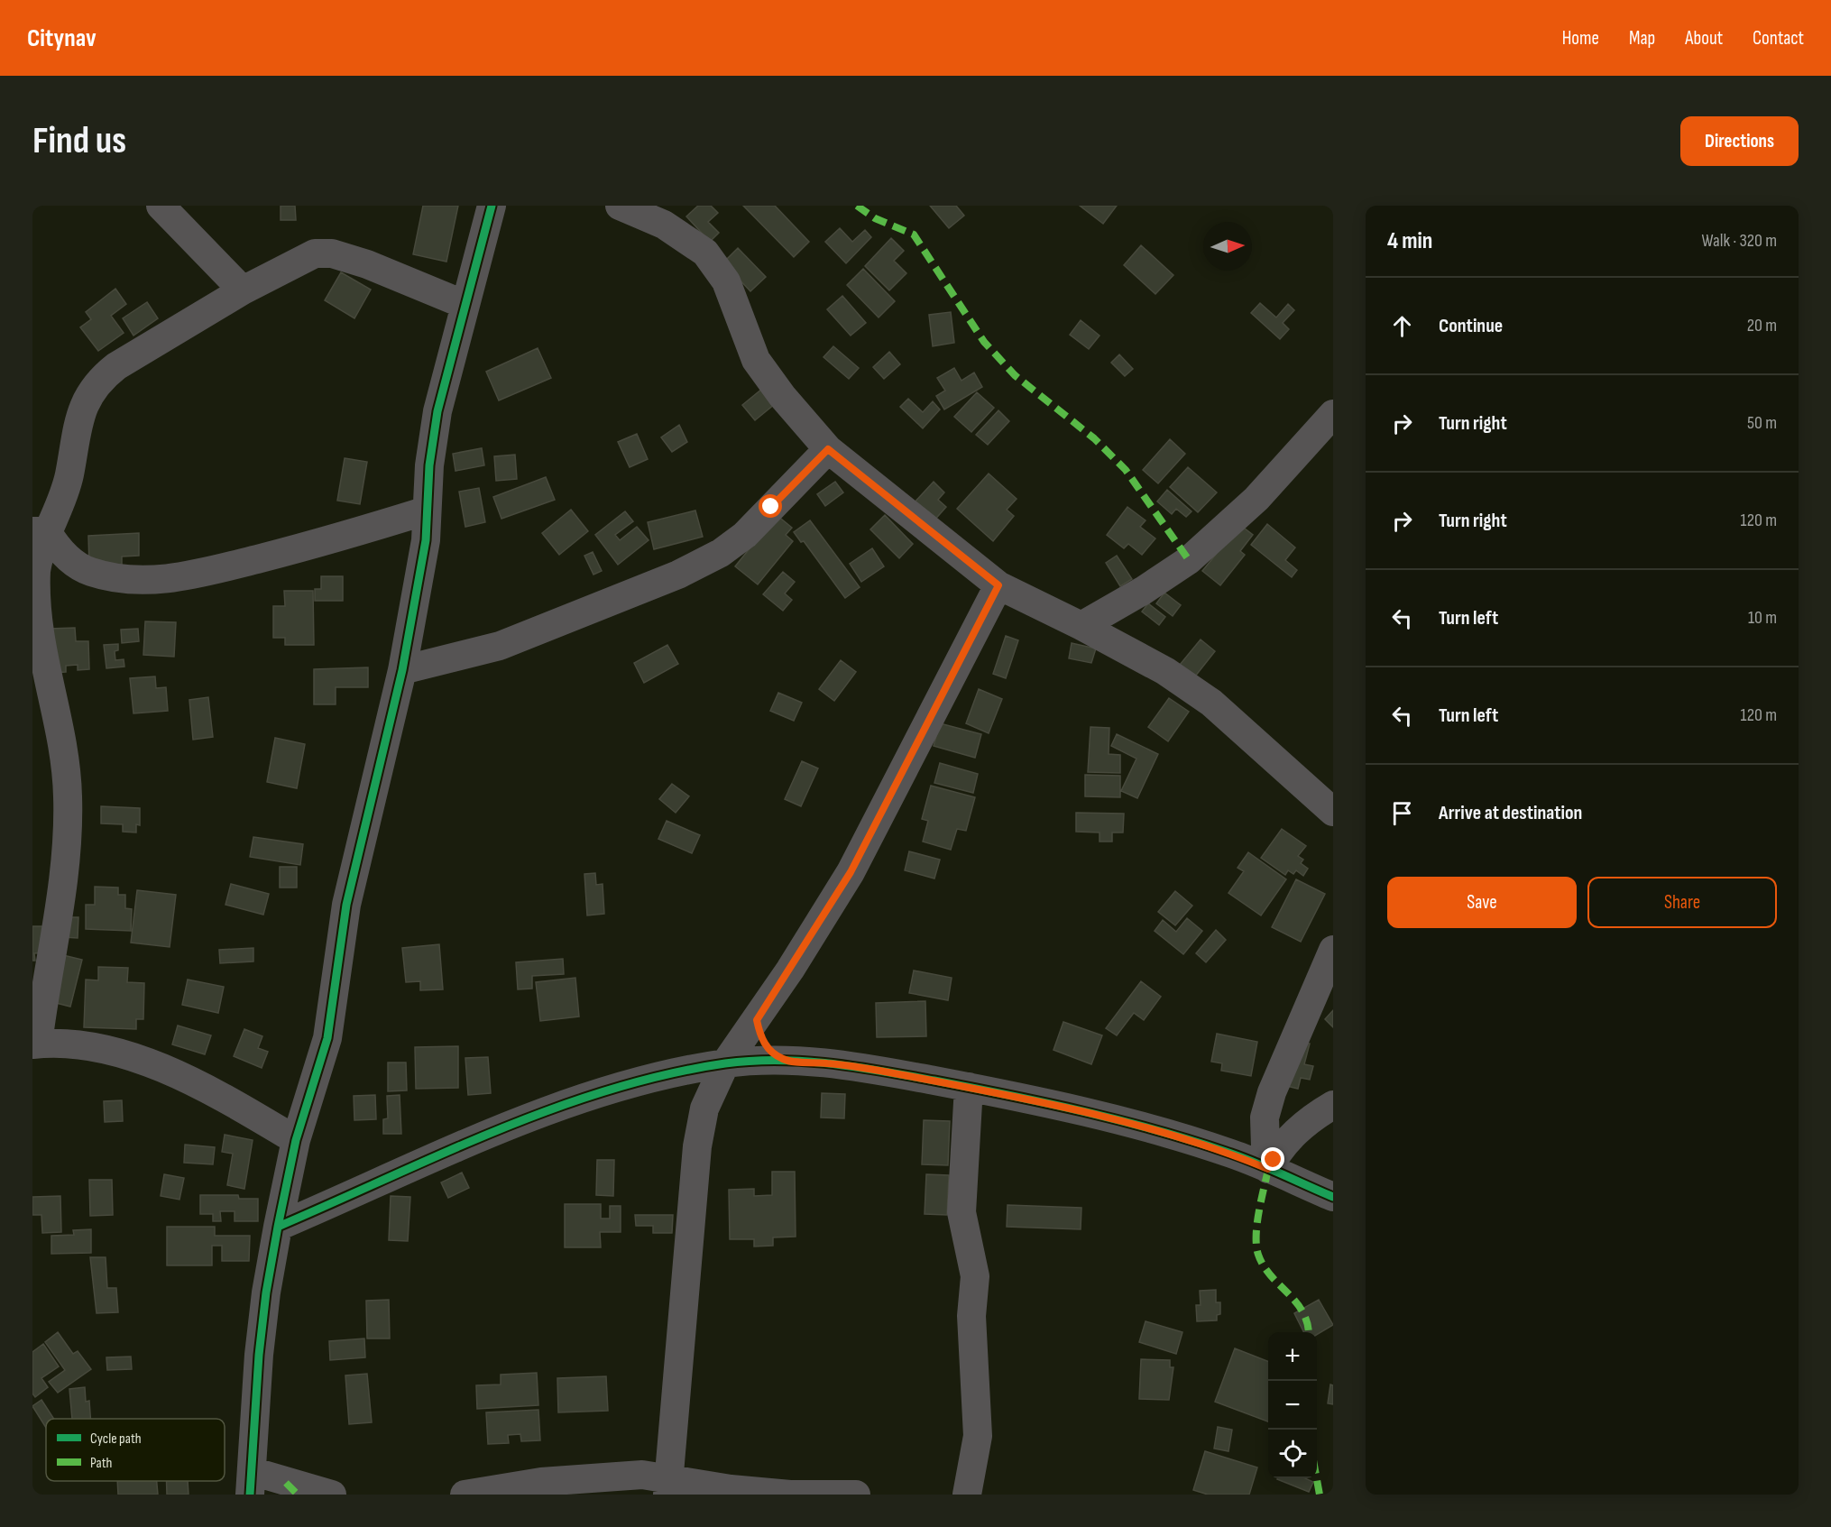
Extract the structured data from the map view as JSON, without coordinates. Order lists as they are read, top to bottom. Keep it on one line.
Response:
{"legend":["Cycle path","Path"],"north":"right","page":{"header":"Citynav","nav":["Home","Map","About","Contact"],"buttons":["Directions",["Save","Share"]],"title":"Find us","heading":["4 min","Walk · 320 m"],"list":[["Continue","20 m"],["Turn right","50 m"],["Turn right","120 m"],["Turn left","10 m"],["Turn left","120 m"],"Arrive at destination"],"map_buttons":["+","−"]}}
